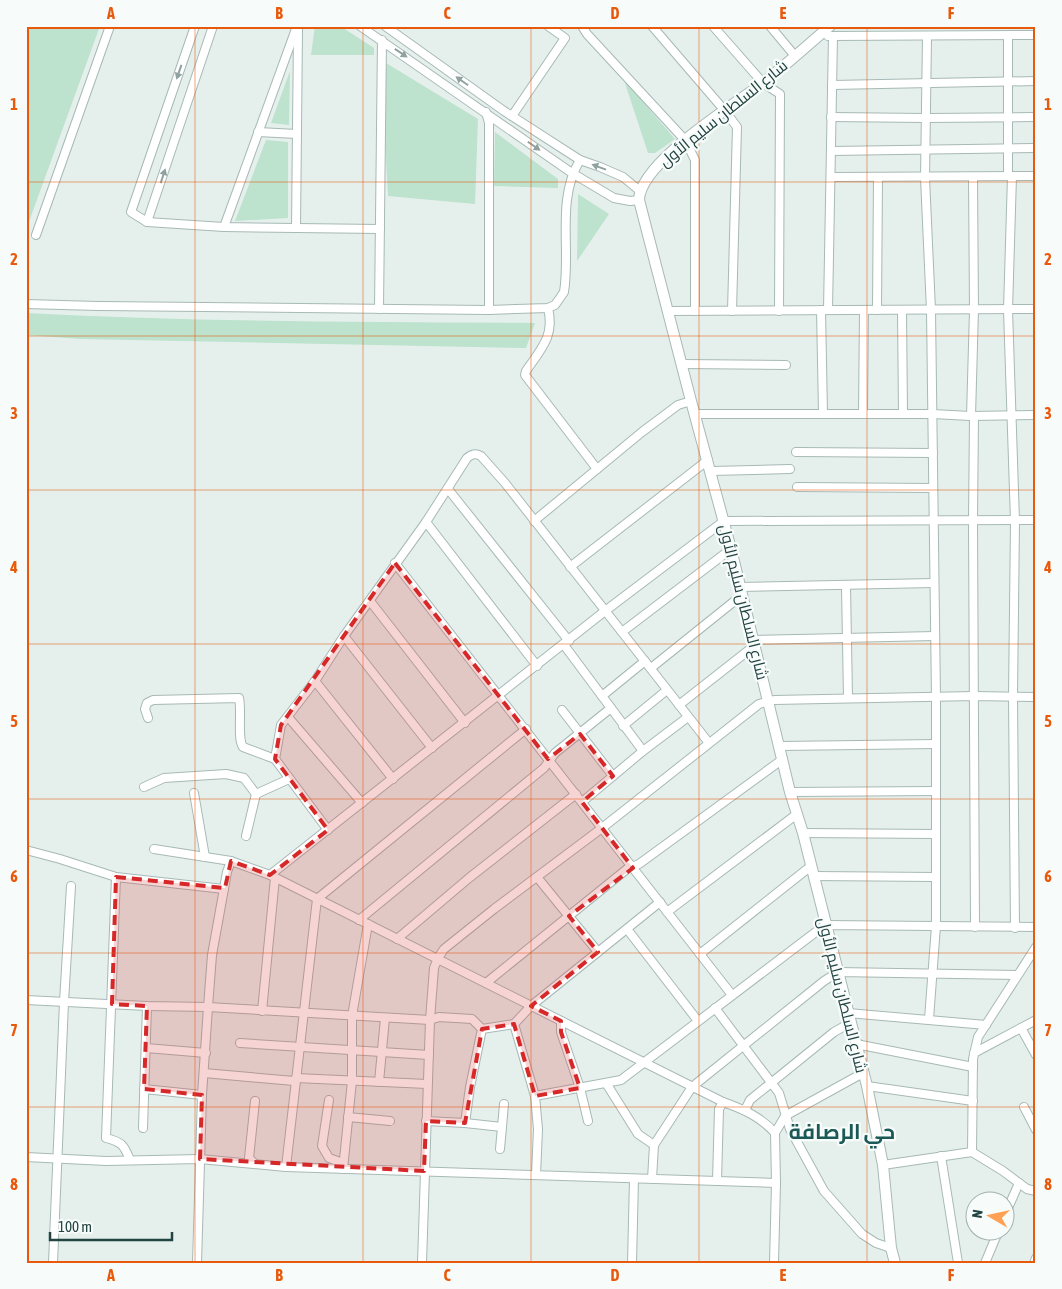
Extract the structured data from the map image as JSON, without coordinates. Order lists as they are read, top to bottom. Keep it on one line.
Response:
{"streets":{"street":["شارع السلطان سليم الأول"]},"districts":["حي الرصافة"],"scale_bar":"100 m","north":"left","grid":{"columns":["A","B","C","D","E","F"],"rows":["1","2","3","4","5","6","7","8"]}}
